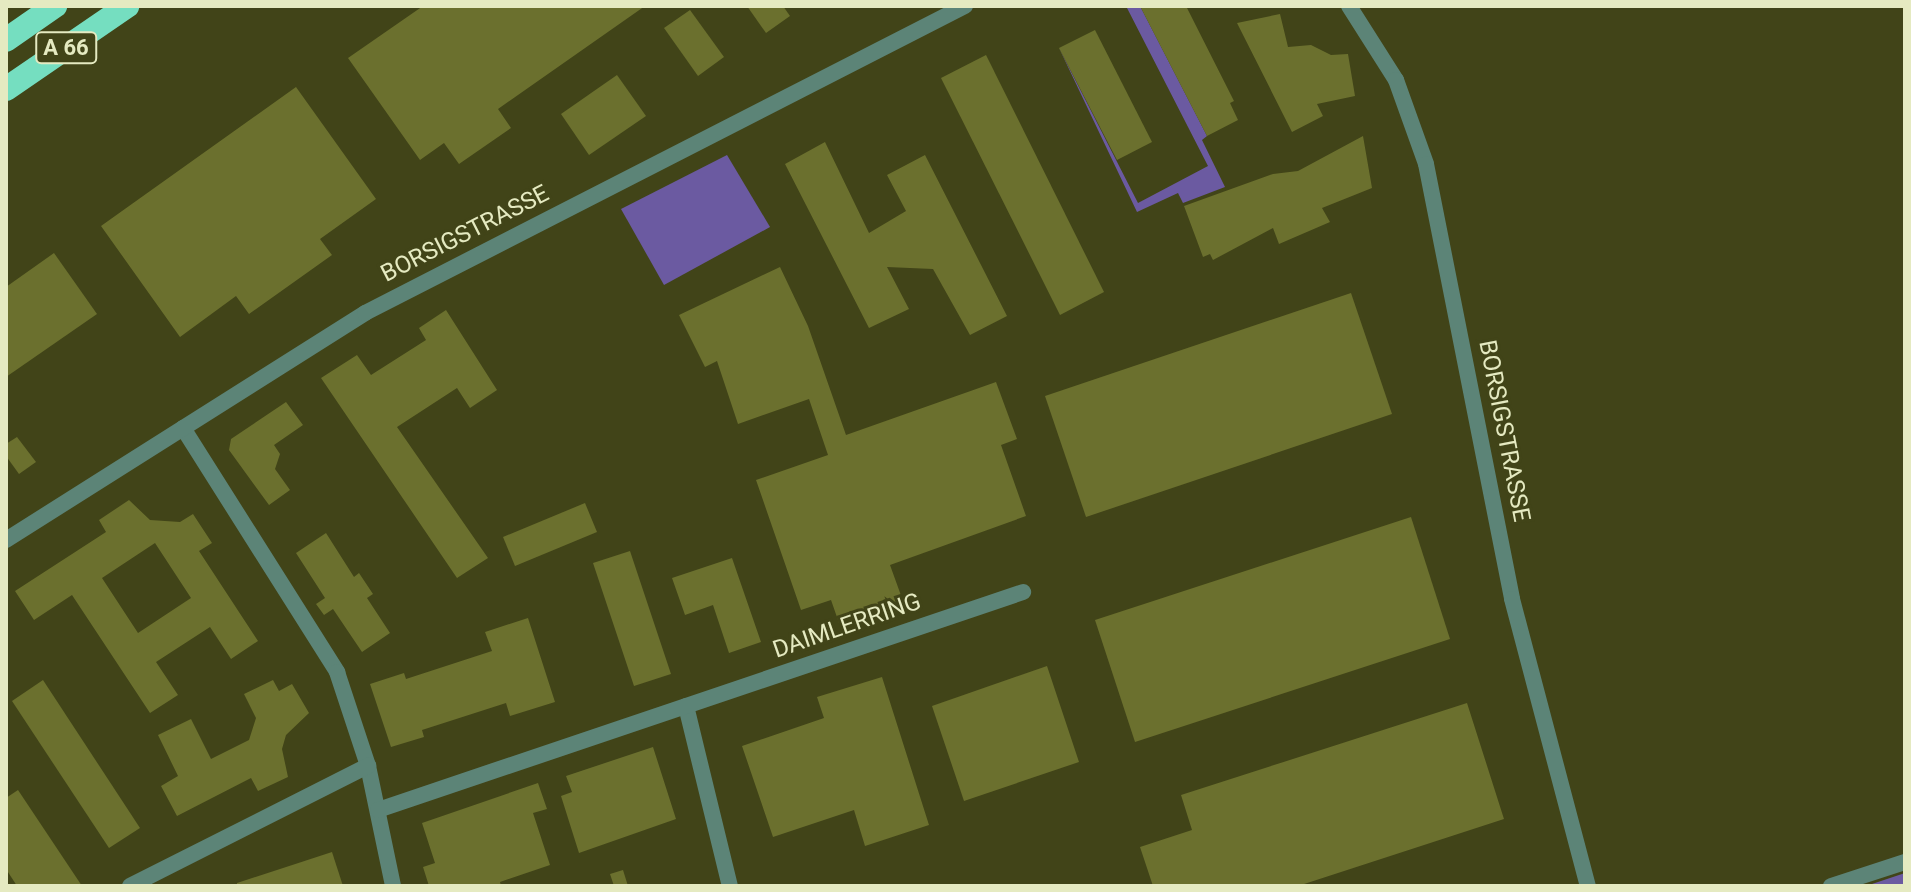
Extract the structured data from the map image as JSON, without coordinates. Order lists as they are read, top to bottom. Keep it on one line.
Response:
{"streets":{"highway":["A 66"],"street":["BORSIGSTRASSE","DAIMLERRING"]}}
